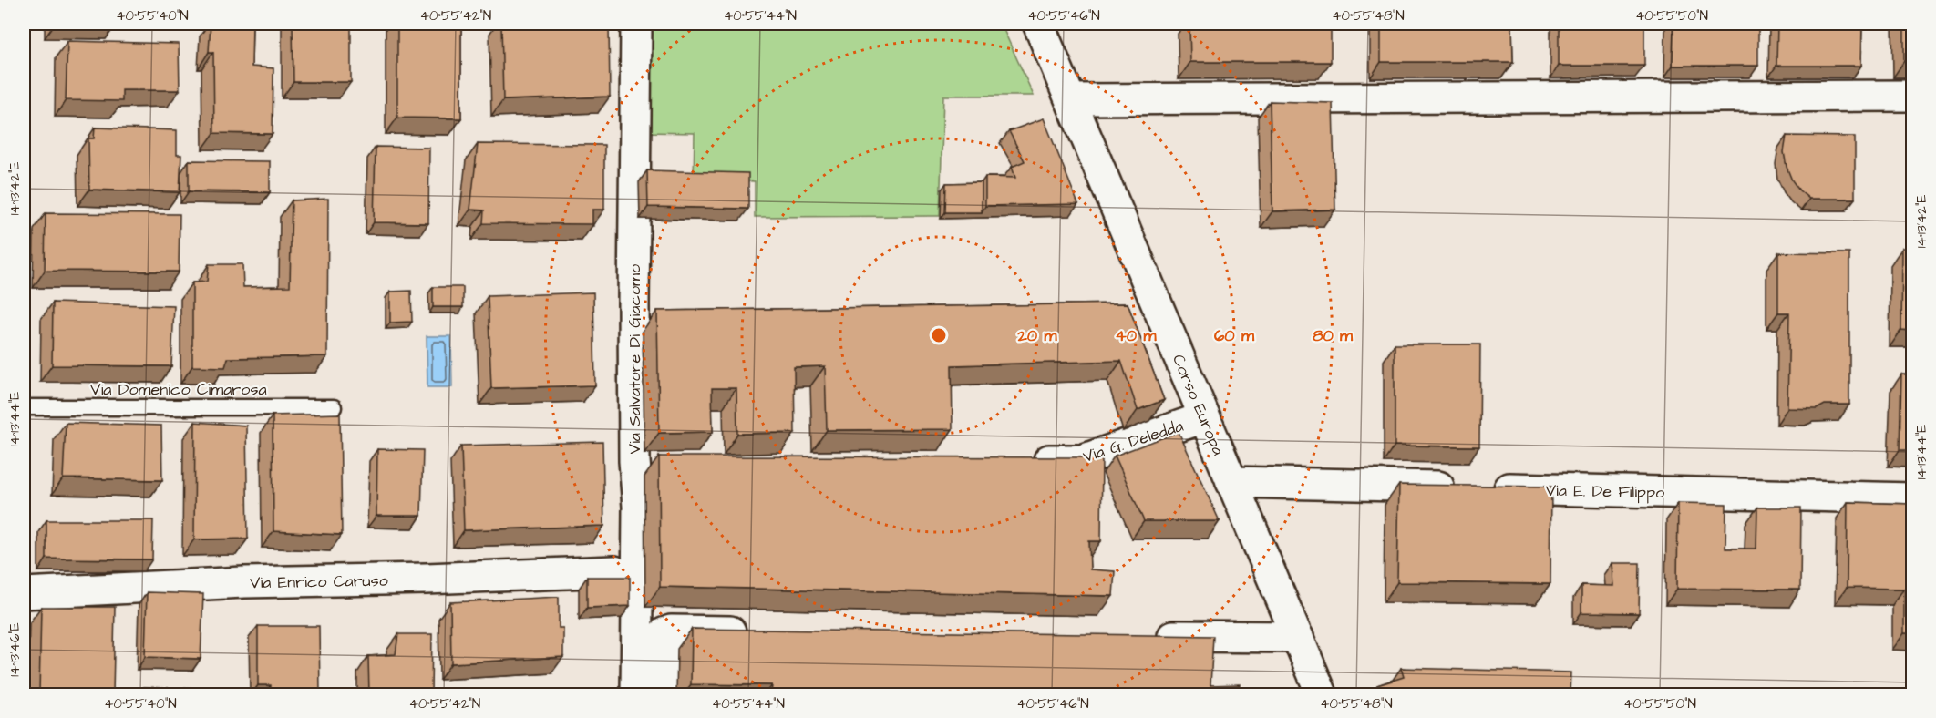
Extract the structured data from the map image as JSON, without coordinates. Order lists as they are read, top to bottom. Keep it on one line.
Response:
{"streets":{"street":["Via Salvatore Di Giacomo","Corso Europa","Via G. Deledda","Via E. De Filippo","Via Enrico Caruso"],"lane":["Via Domenico Cimarosa"]},"crossings":[["Corso Europa","Via G. Deledda"],["Corso Europa","Via E. De Filippo"]],"coordinates":["40°55'40\"N","40°55'42\"N","40°55'44\"N","40°55'46\"N","40°55'48\"N","40°55'50\"N","14°13'42\"E","14°13'44\"E","14°13'46\"E"],"rings":["20 m","40 m","60 m","80 m"]}
